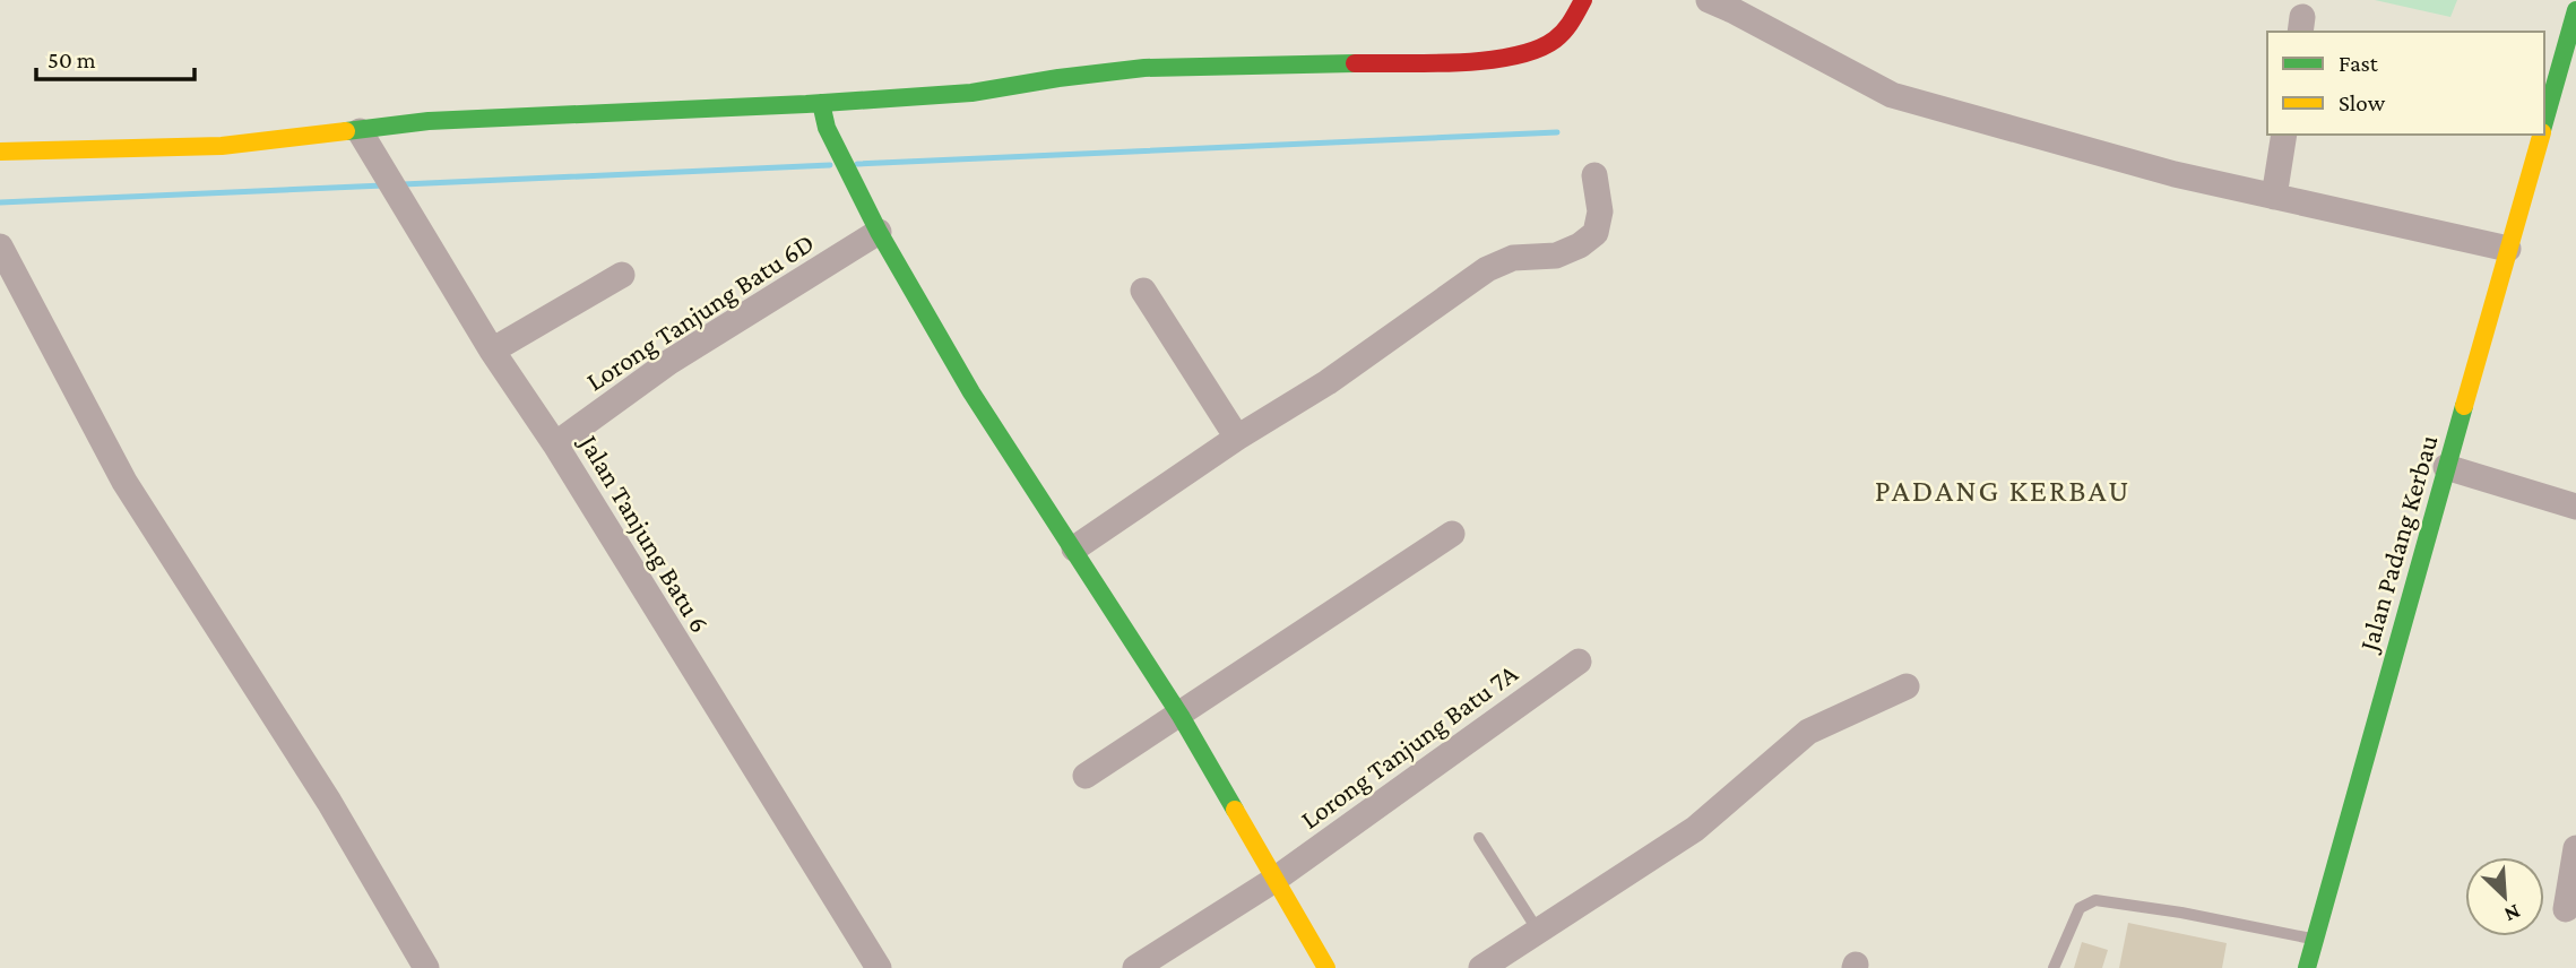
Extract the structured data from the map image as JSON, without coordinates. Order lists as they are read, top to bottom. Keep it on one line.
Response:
{"streets":{"street":["Lorong Tanjung Batu 6D","Jalan Tanjung Batu 6","Jalan Padang Kerbau","Lorong Tanjung Batu 7A"]},"crossings":[["Lorong Tanjung Batu 6D","Jalan Tanjung Batu 6"]],"districts":["PADANG KERBAU"],"legend":["Fast","Slow"],"scale_bar":"50 m","north":"bottom right"}
